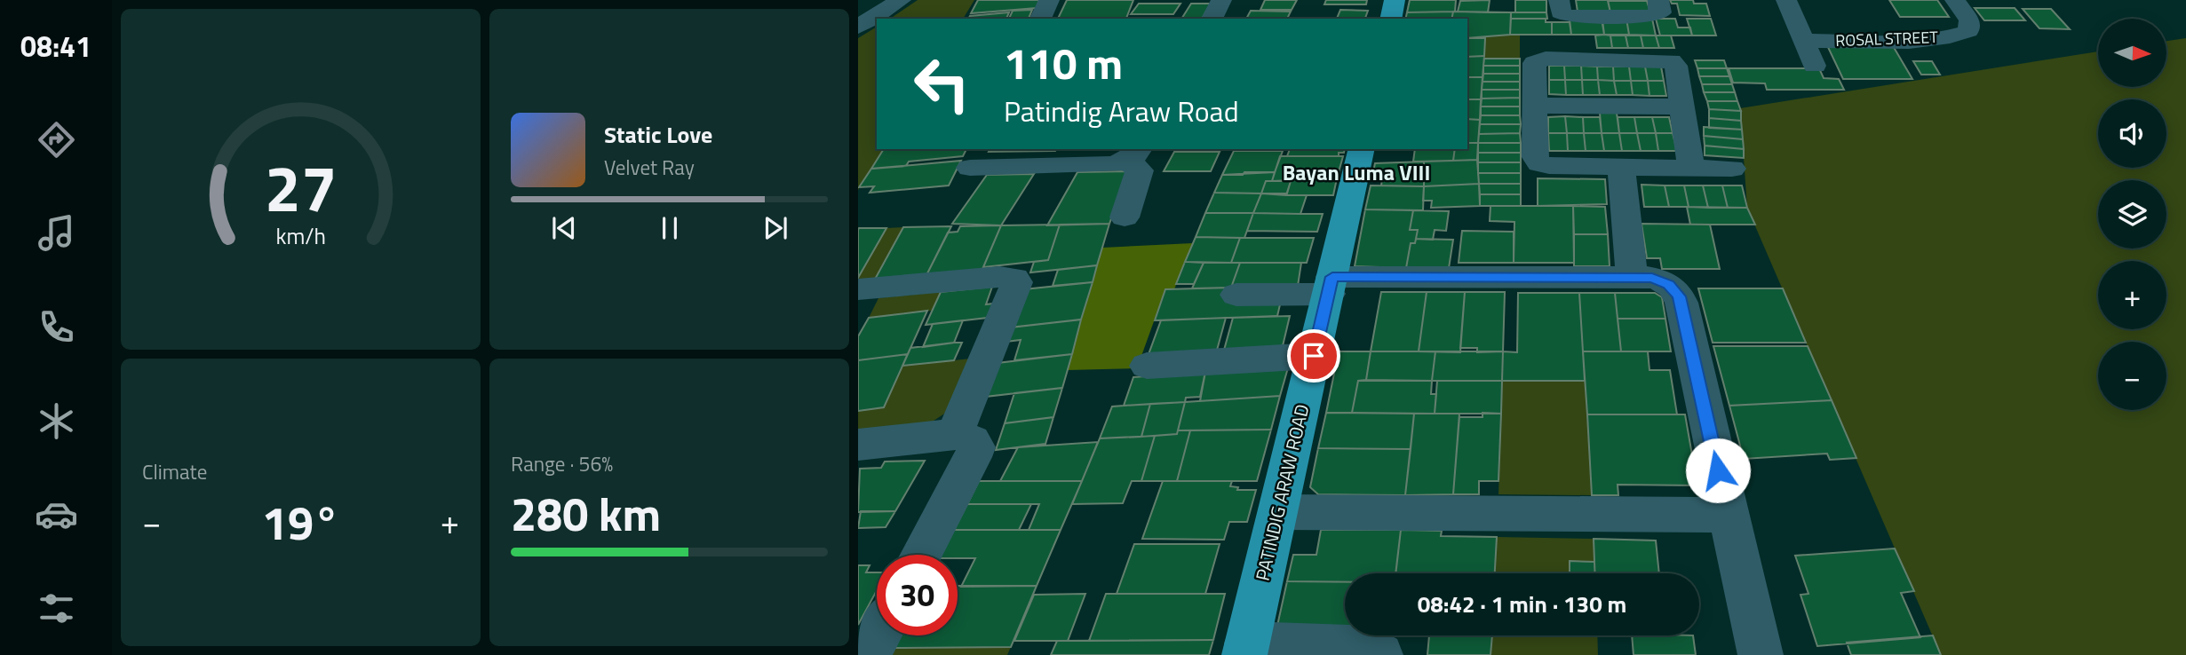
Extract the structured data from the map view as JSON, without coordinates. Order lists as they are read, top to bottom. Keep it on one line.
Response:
{"streets":{"main road":["PATINDIG ARAW ROAD"],"street":["ROSAL STREET"]},"districts":["Bayan Luma VIII"],"north":"right","page":{"tabs":"08:41","map_buttons":["+","−"],"turn":["110 m","Patindig Araw Road"],"song":["Static Love","Velvet Ray"],"tile":["Climate",["Range · 56%","280 km"]],"heat":["−","19°","+"],"limit":"30","trip":"08:42 · 1 min · 130 m","gauge":["27","km/h"]}}
